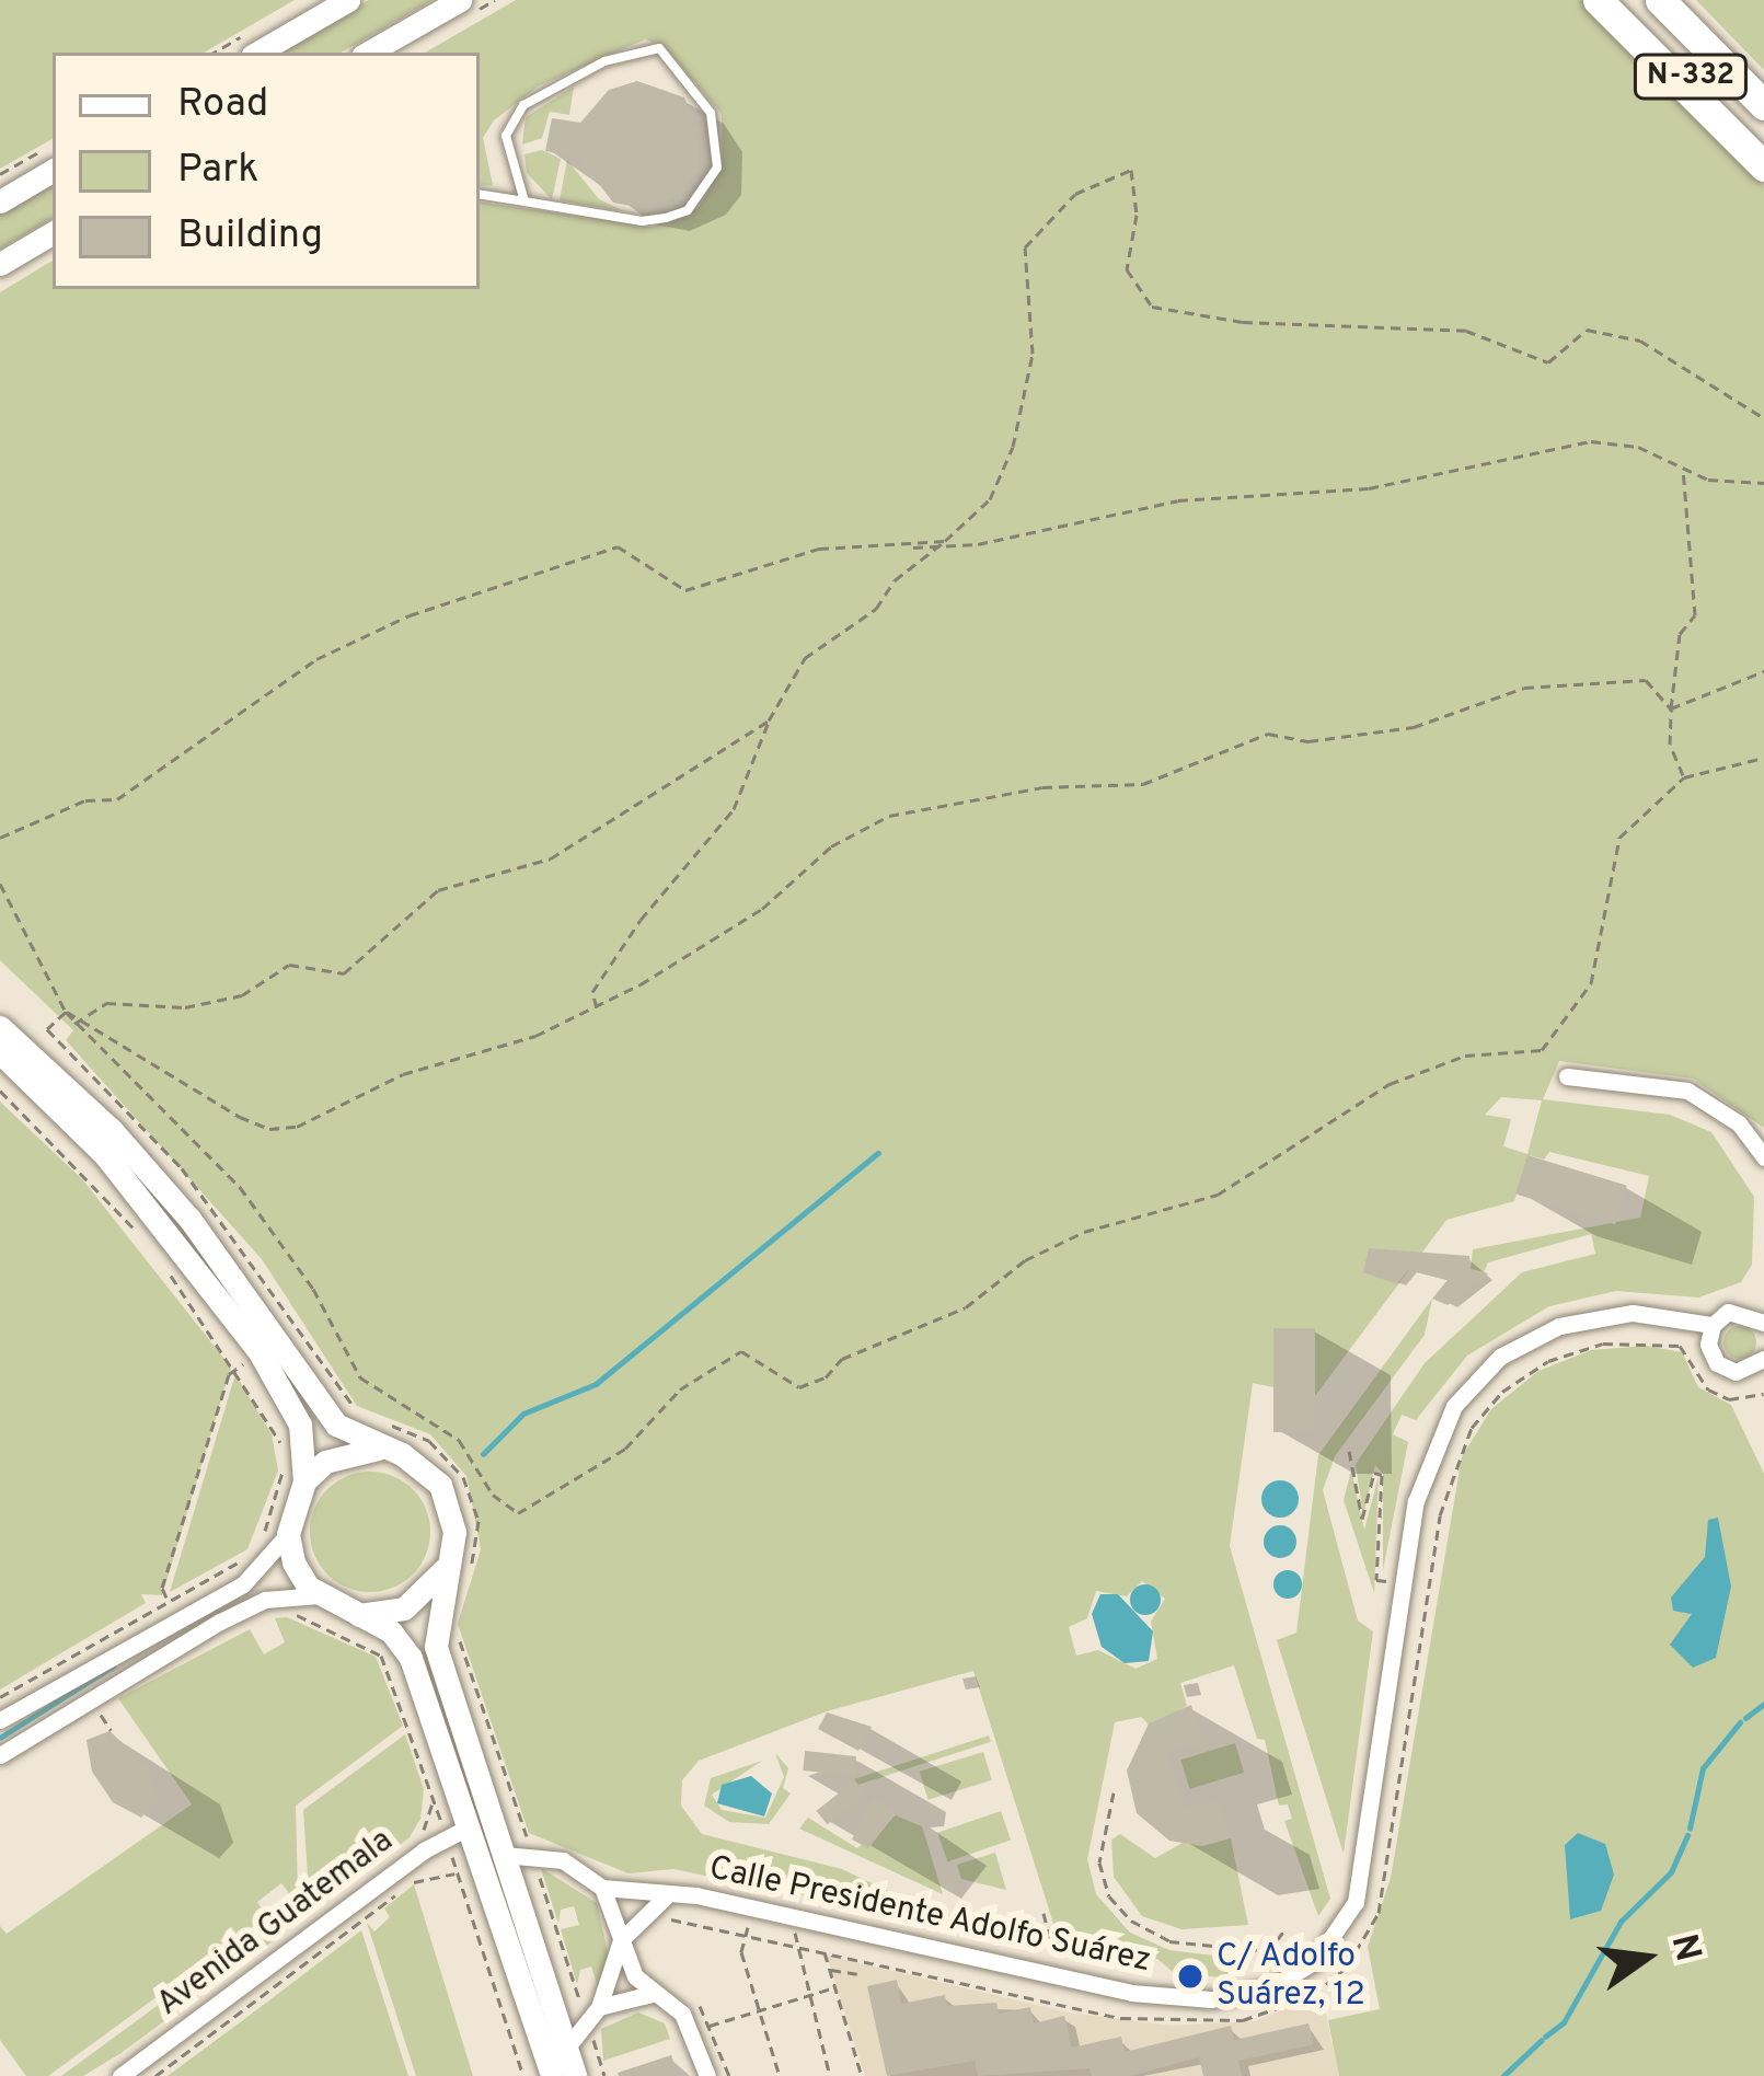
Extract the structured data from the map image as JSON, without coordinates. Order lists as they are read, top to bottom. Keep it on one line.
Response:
{"streets":{"highway":["N-332"],"street":["Calle Presidente Adolfo Suárez","Avenida Guatemala"]},"places":["C/ Adolfo Suárez, 12"],"legend":["Road","Park","Building"],"north":"right"}
